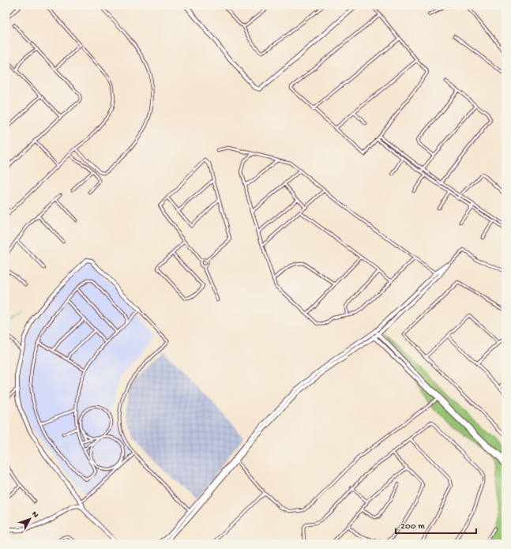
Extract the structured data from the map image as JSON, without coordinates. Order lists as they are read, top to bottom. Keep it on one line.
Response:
{"scale_bar":"200 m","north":"top right"}
